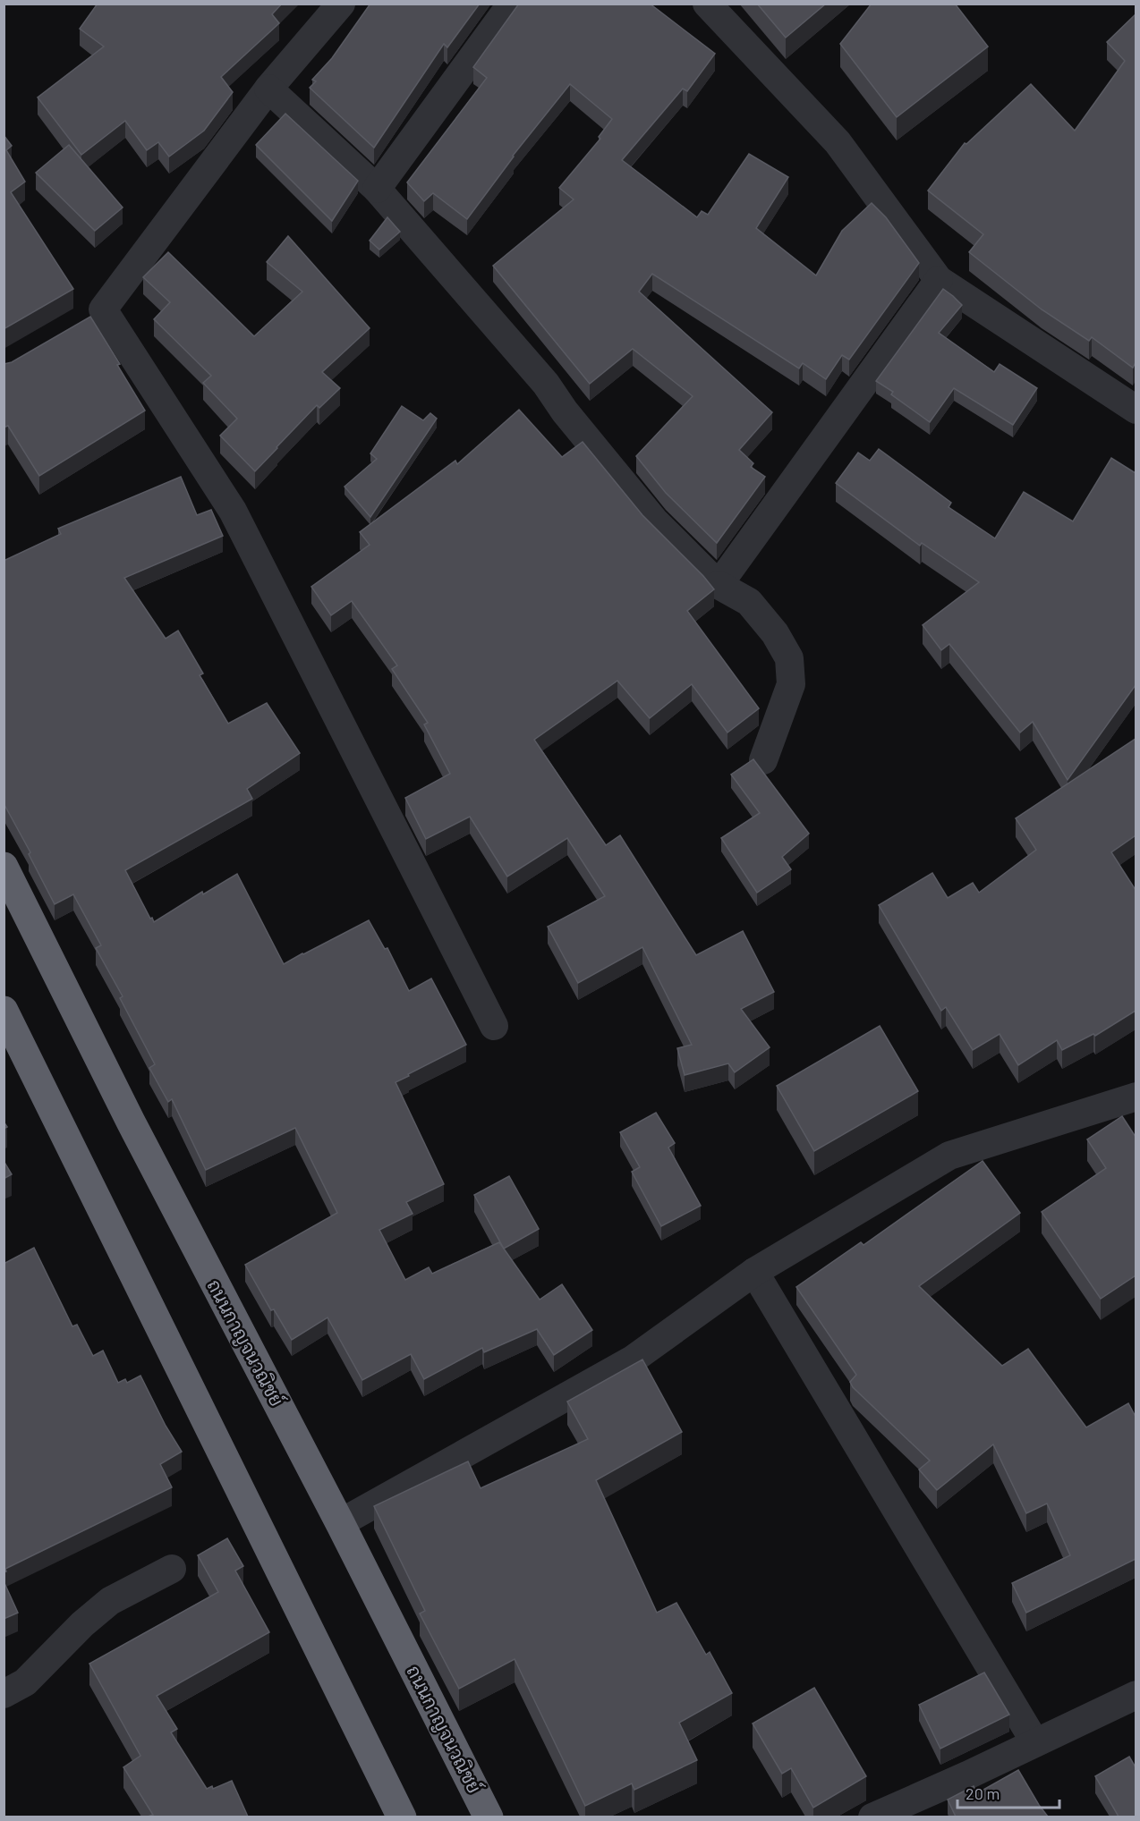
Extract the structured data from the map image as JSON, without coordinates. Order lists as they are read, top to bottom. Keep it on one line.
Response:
{"streets":{"highway":["ถนนกาญจนวณิชย์"]},"scale_bar":"20 m"}
